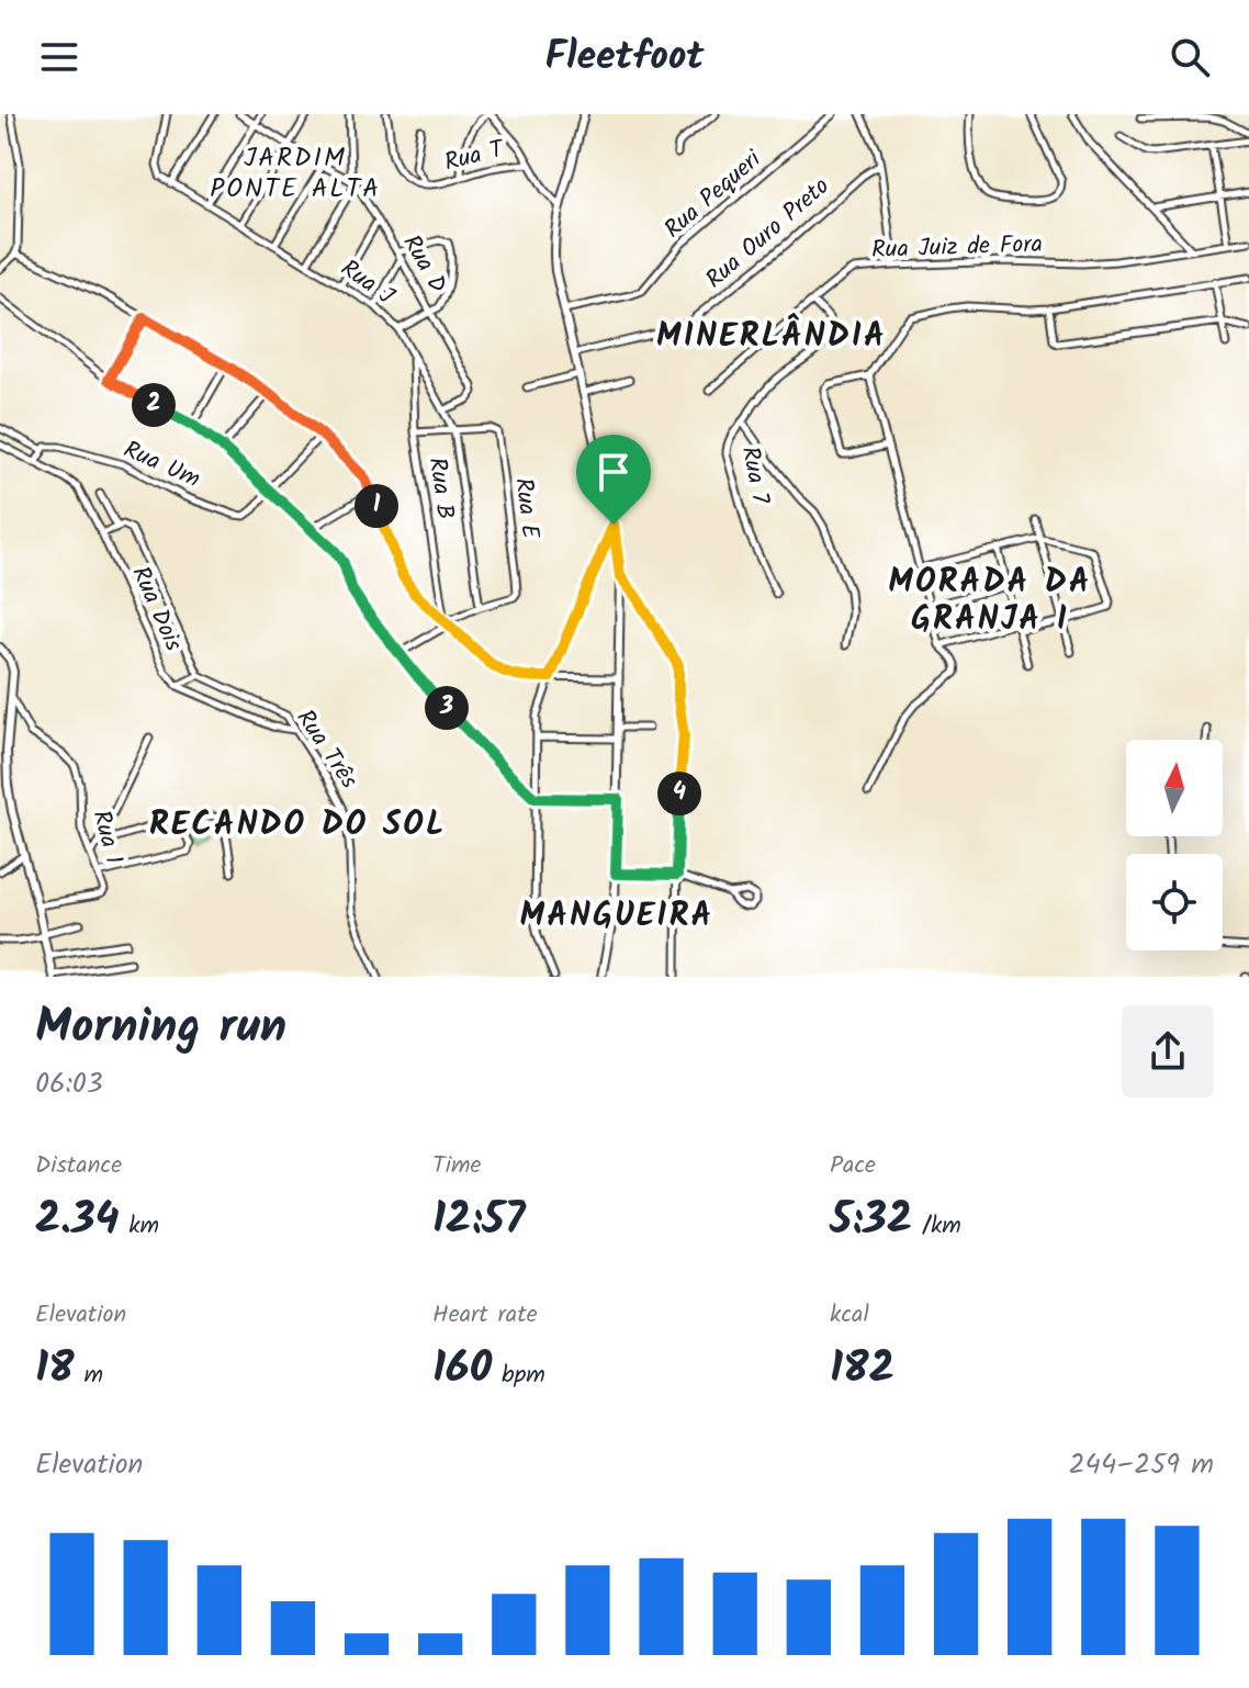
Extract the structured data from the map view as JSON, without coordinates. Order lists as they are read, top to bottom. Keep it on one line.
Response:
{"streets":{"street":["Rua T","Rua Pequeri","Rua Ouro Preto","Rua Juiz de Fora","Rua D","Rua J","Rua Um","Rua 7","Rua B","Rua E","Rua Dois","Rua Três","Rua 1"]},"crossings":[["Rua Juiz de Fora","Rua 7"],["Rua D","Rua J"],["Rua J","Rua B"],["Rua J","Rua E"],["Rua B","Rua E"],["Rua Dois","Rua Três"]],"districts":["JARDIM PONTE ALTA","MINERLÂNDIA","MORADA DA GRANJA I","RECANDO DO SOL","MANGUEIRA"],"north":"top","page":{"header":"Fleetfoot","pins":["2","1","3","4"],"heading":["Morning run","06:03"],"stats":[["Distance","2.34 km"],["Time","12:57"],["Pace","5:32 /km"],["Elevation","18 m"],["Heart rate","160 bpm"],["kcal","182"]],"chart":["Elevation","244–259 m"]}}
